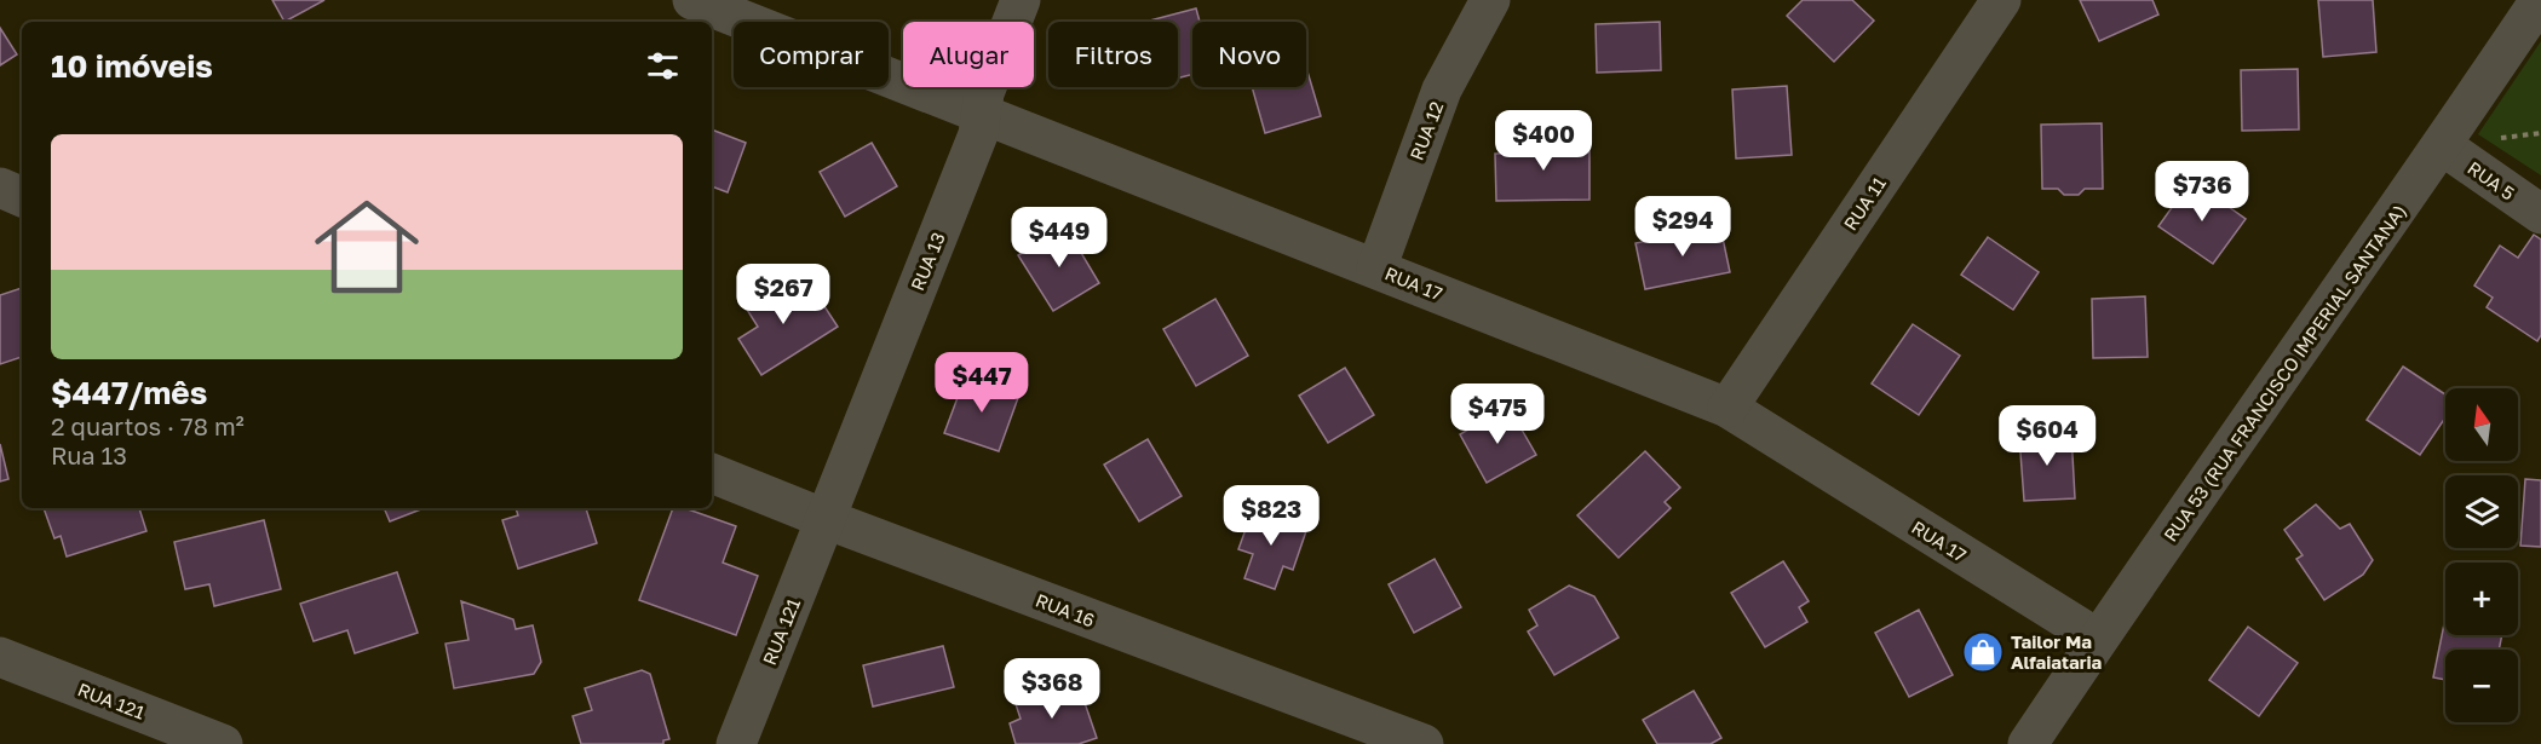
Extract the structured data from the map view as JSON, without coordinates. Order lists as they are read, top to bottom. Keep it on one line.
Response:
{"streets":{"street":["RUA 12","RUA 5","RUA 11","RUA 13","RUA 17","RUA 53 (RUA FRANCISCO IMPERIAL SANTANA)","RUA 16","RUA 121"]},"crossings":[["RUA 12","RUA 17"],["RUA 5","RUA 53 (RUA FRANCISCO IMPERIAL SANTANA)"],["RUA 11","RUA 17"],["RUA 13","RUA 17"],["RUA 13","RUA 16"],["RUA 13","RUA 121"],["RUA 17","RUA 53 (RUA FRANCISCO IMPERIAL SANTANA)"],["RUA 16","RUA 121"]],"places":{"shop":["Tailor Ma Alfaiataria"]},"north":"top","page":{"chip":["Comprar","Alugar","Filtros","Novo"],"heading":"10 imóveis","list":[{"name":"$447/mês","note":"2 quartos · 78 m² · Rua 13"}],"price":["$400","$736","$294","$449","$267","$447","$475","$604","$823","$368"],"map_buttons":["+","−"]}}
